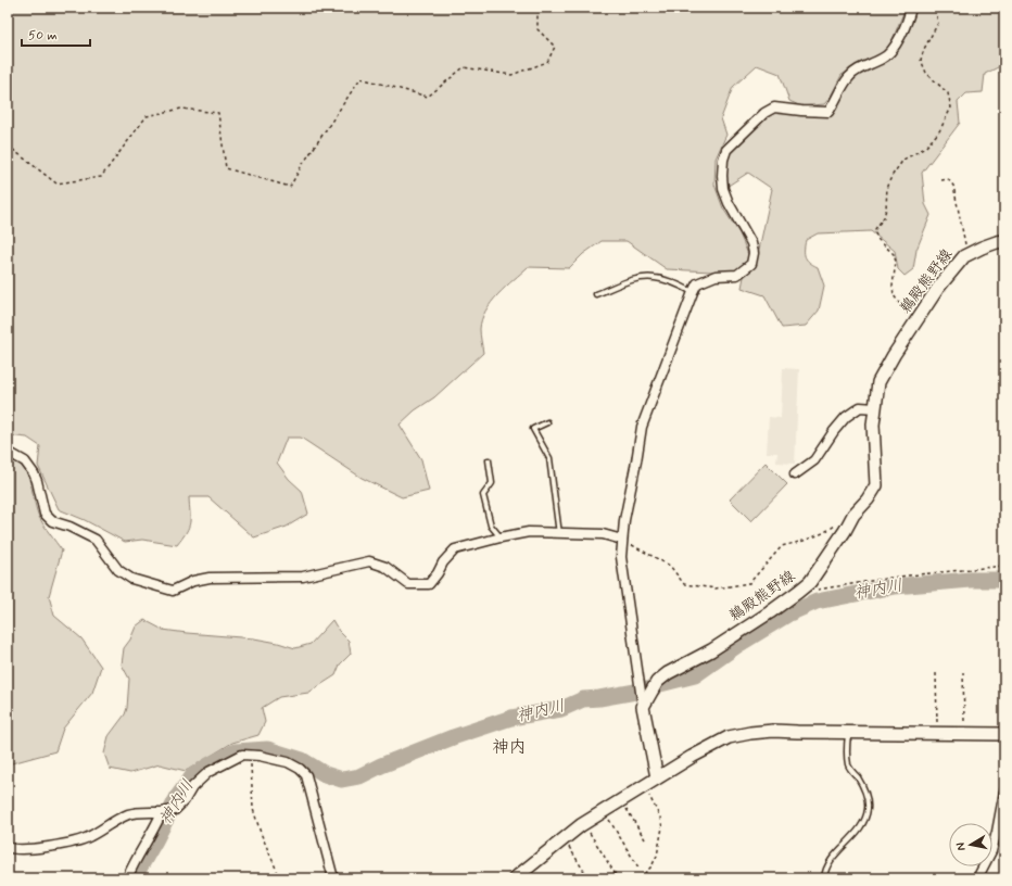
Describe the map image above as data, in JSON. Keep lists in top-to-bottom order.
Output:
{
  "streets": {
    "main road": ["鵜殿熊野線"]
  },
  "districts": ["神内"],
  "water": ["神内川"],
  "scale_bar": "50 m",
  "north": "left"
}
